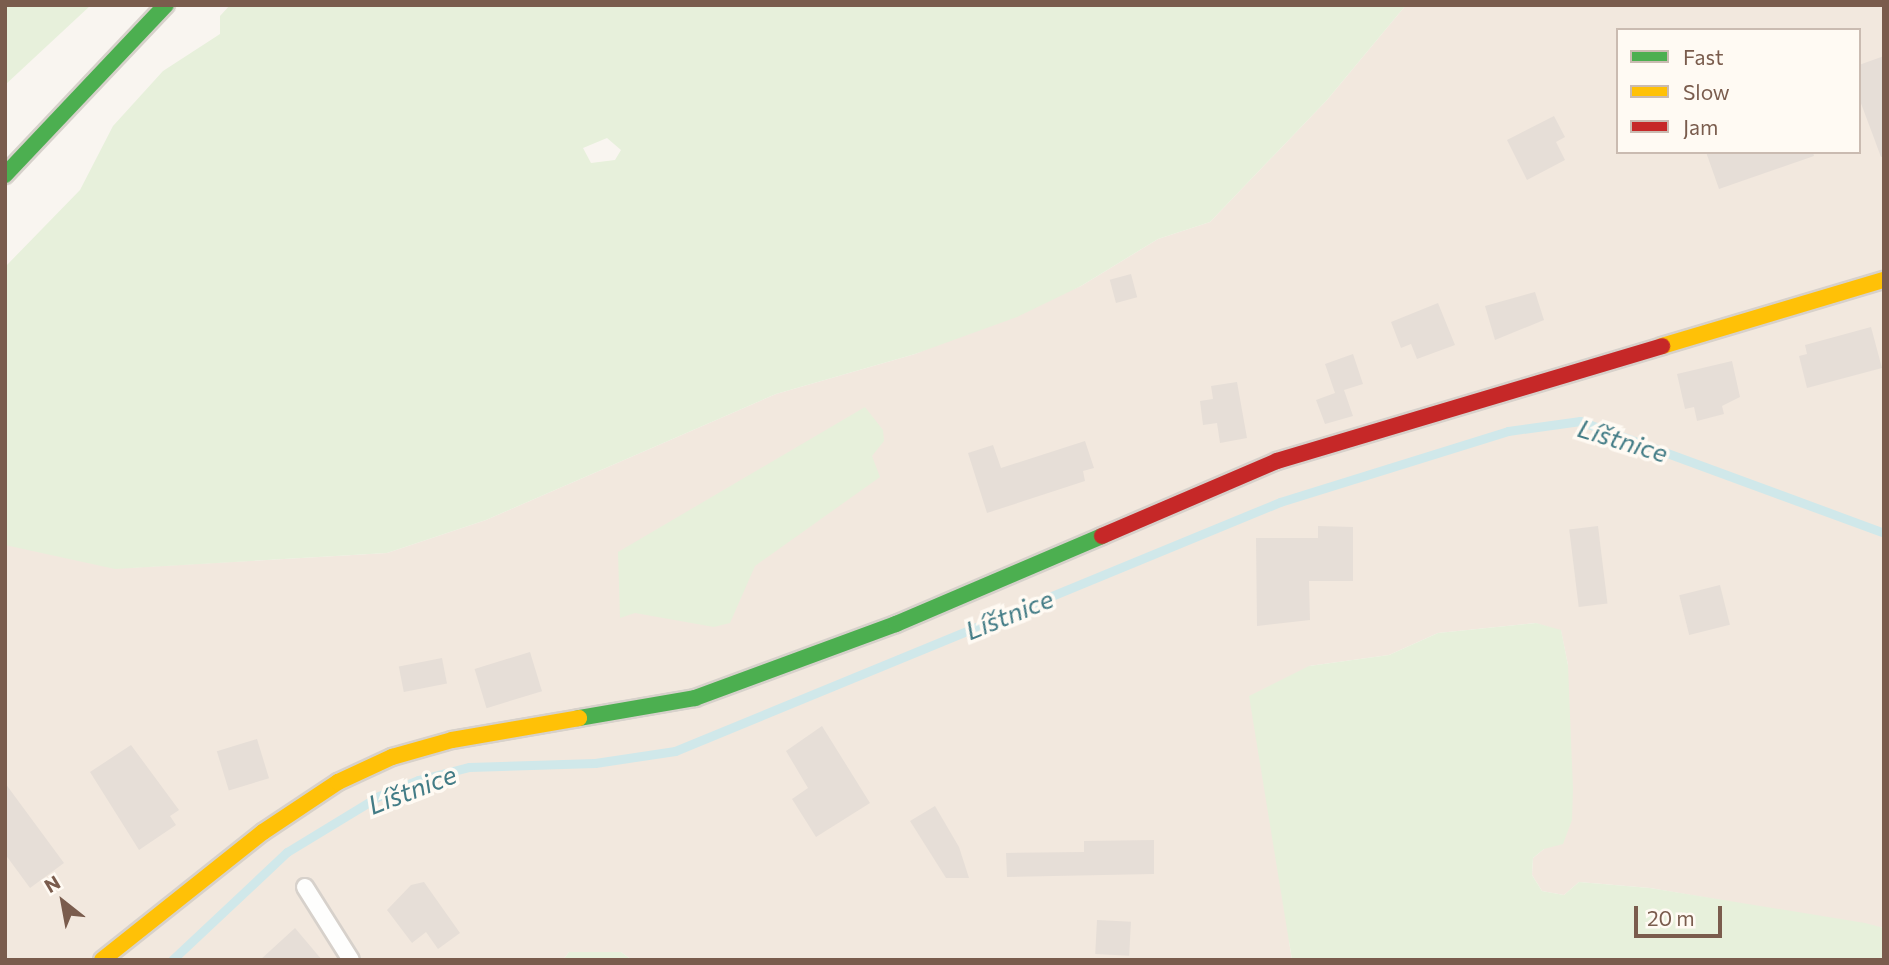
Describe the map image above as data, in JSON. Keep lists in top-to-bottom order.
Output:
{
  "water": ["Líštnice"],
  "legend": ["Fast", "Slow", "Jam"],
  "scale_bar": "20 m",
  "north": "top left"
}
